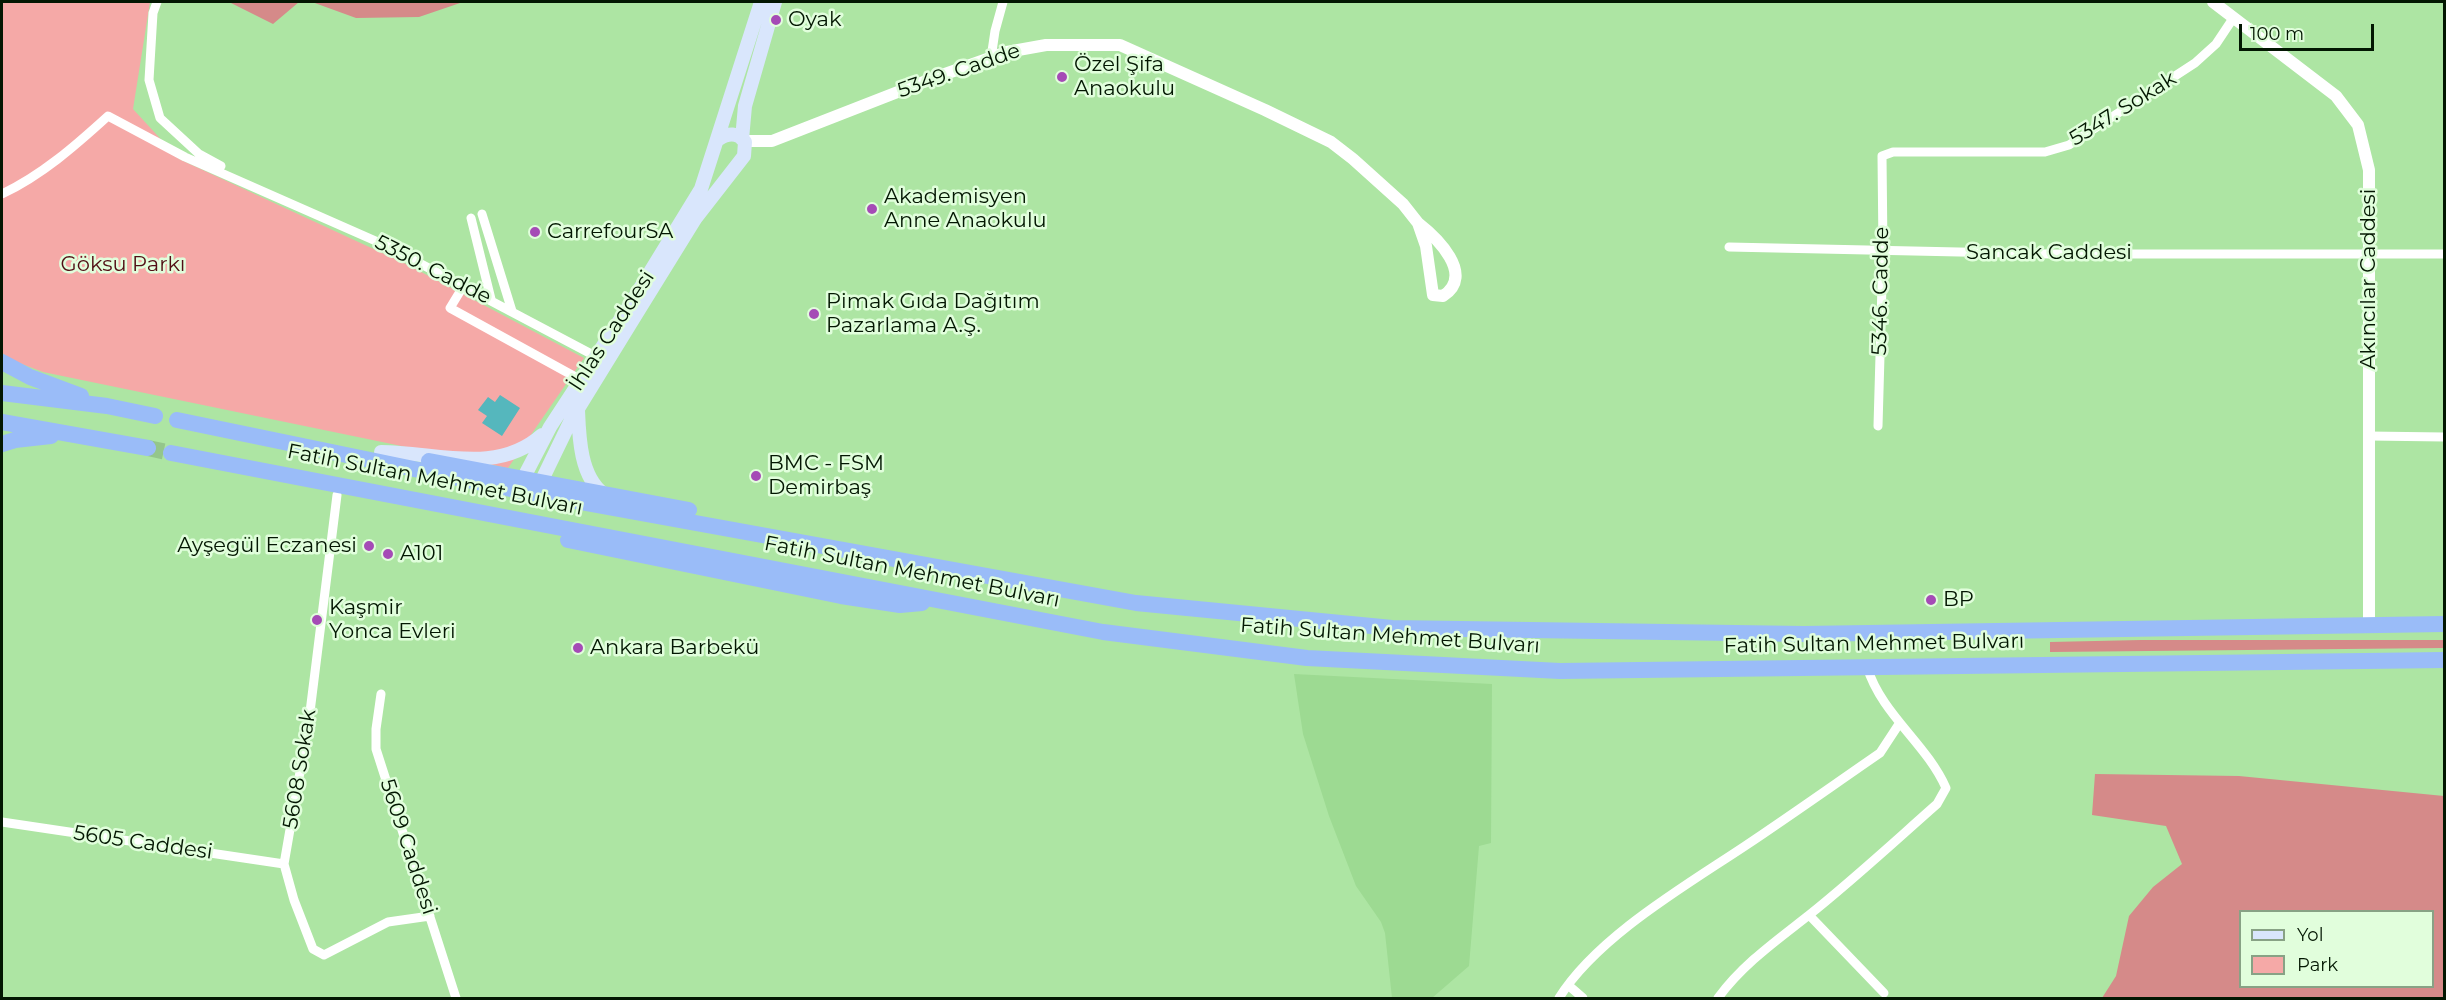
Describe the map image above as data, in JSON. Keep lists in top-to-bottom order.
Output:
{
  "streets": {
    "highway": ["Fatih Sultan Mehmet Bulvarı"],
    "main road": ["İhlas Caddesi"],
    "street": [
      "5349. Cadde",
      "5347. Sokak",
      "Sancak Caddesi",
      "5350. Cadde",
      "Akıncılar Caddesi",
      "5346. Cadde",
      "5608 Sokak",
      "5605 Caddesi",
      "5609 Caddesi"
    ]
  },
  "crossings": [
    ["5349. Cadde", "İhlas Caddesi"],
    ["5347. Sokak", "Akıncılar Caddesi"],
    ["5347. Sokak", "5346. Cadde"],
    ["Sancak Caddesi", "Akıncılar Caddesi"],
    ["Sancak Caddesi", "5346. Cadde"],
    ["5350. Cadde", "İhlas Caddesi"],
    ["Akıncılar Caddesi", "Fatih Sultan Mehmet Bulvarı"],
    ["5608 Sokak", "5605 Caddesi"]
  ],
  "parks": ["Göksu Parkı"],
  "places": [
    "Oyak",
    "Özel Şifa Anaokulu",
    "Akademisyen Anne Anaokulu",
    "CarrefourSA",
    "Pimak Gıda Dağıtım Pazarlama A.Ş.",
    "BMC - FSM Demirbaş",
    "Ayşegül Eczanesi",
    "A101",
    "BP",
    "Kaşmir Yonca Evleri",
    "Ankara Barbekü"
  ],
  "legend": ["Yol", "Park"],
  "scale_bar": "100 m"
}
